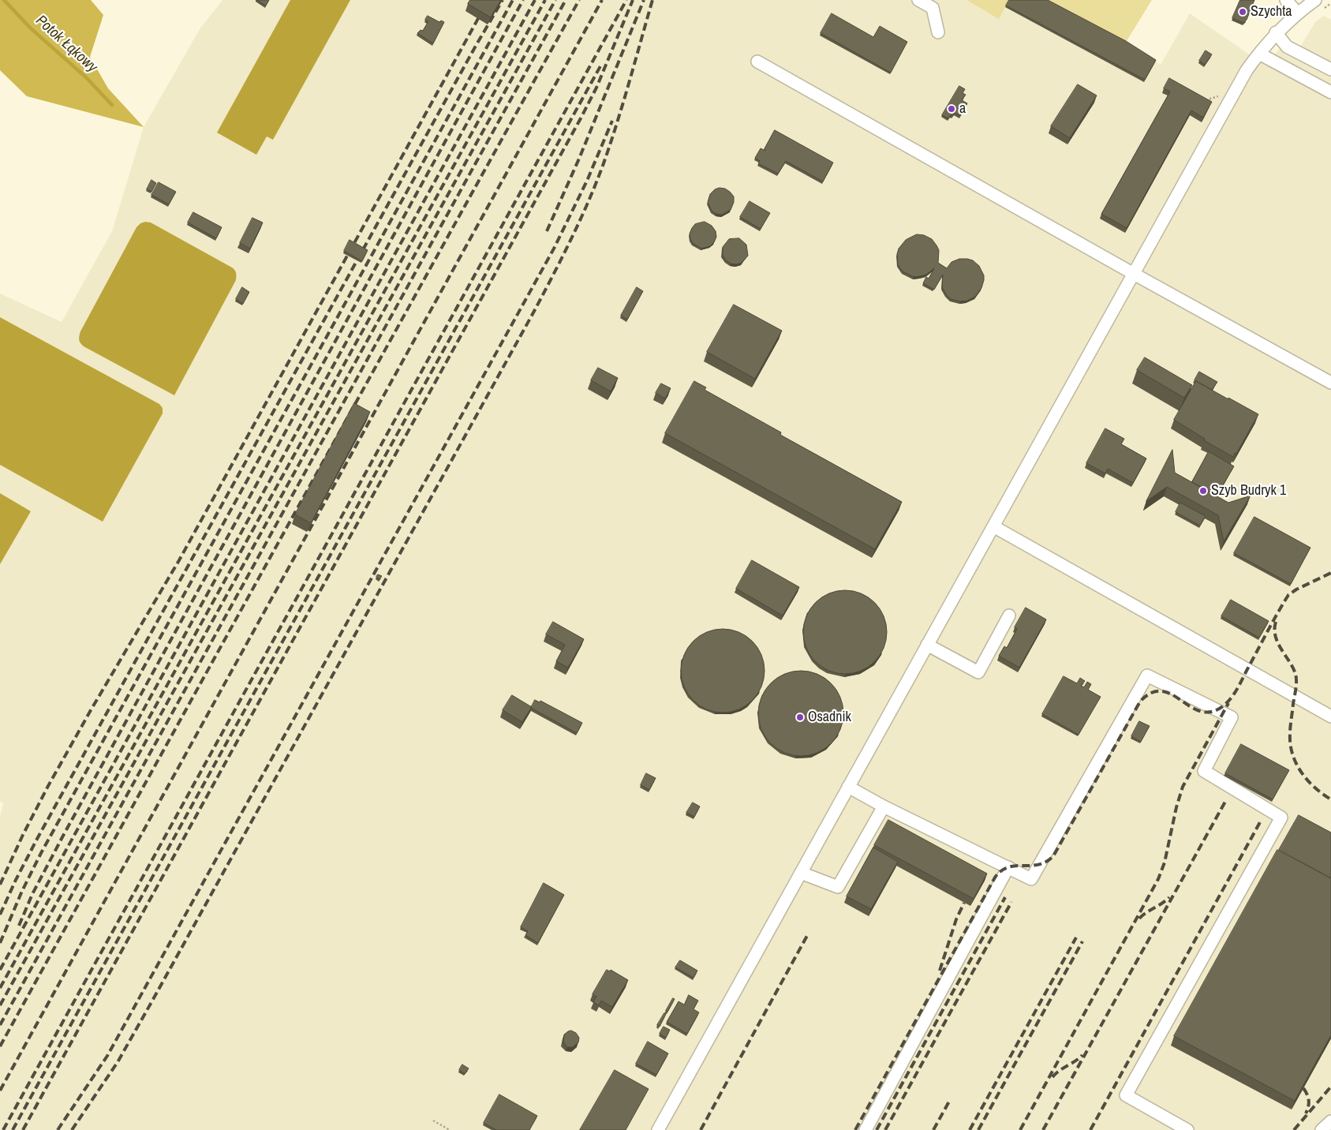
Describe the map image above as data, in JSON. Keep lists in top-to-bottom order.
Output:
{
  "water": ["Potok Łąkowy"],
  "places": [
    "Szychta",
    "a",
    "Szyb Budryk 1",
    "Osadnik"
  ]
}
